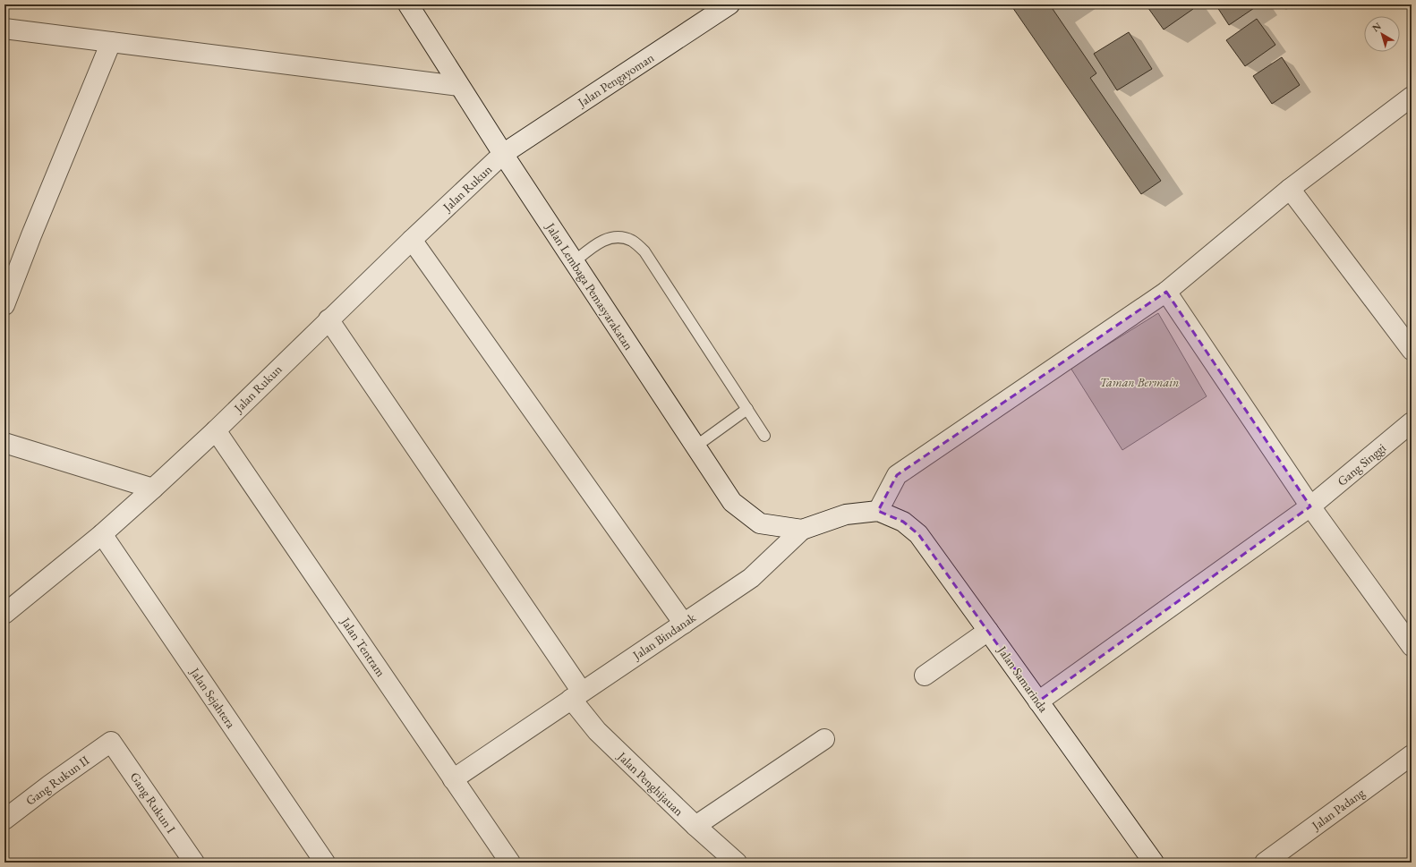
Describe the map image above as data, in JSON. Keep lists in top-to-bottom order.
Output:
{
  "streets": {
    "street": [
      "Jalan Pengayoman",
      "Jalan Rukun",
      "Jalan Lembaga Pemasyarakatan",
      "Gang Singgi",
      "Jalan Bindanak",
      "Jalan Tentram",
      "Jalan Samarinda",
      "Jalan Sejahtera",
      "Gang Rukun II",
      "Jalan Penghijauan",
      "Gang Rukun I",
      "Jalan Padang"
    ]
  },
  "crossings": [
    ["Jalan Pengayoman", "Jalan Rukun"],
    ["Jalan Pengayoman", "Jalan Lembaga Pemasyarakatan"],
    ["Jalan Rukun", "Jalan Lembaga Pemasyarakatan"],
    ["Jalan Rukun", "Jalan Tentram"],
    ["Jalan Rukun", "Jalan Sejahtera"],
    ["Jalan Rukun", "Jalan Penghijauan"],
    ["Jalan Lembaga Pemasyarakatan", "Jalan Bindanak"],
    ["Gang Singgi", "Jalan Samarinda"],
    ["Jalan Bindanak", "Jalan Tentram"],
    ["Jalan Bindanak", "Jalan Samarinda"],
    ["Jalan Bindanak", "Jalan Penghijauan"],
    ["Gang Rukun II", "Gang Rukun I"]
  ],
  "parks": ["Taman Bermain"],
  "north": "top left"
}
